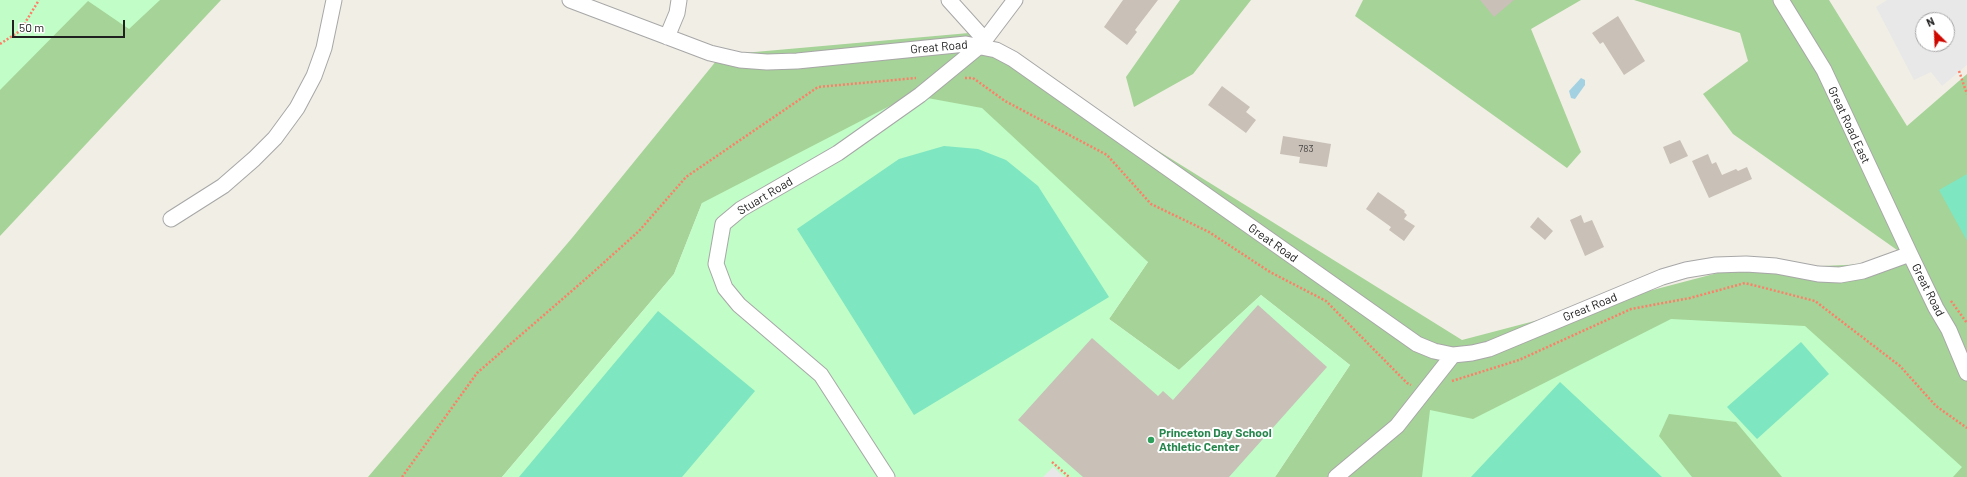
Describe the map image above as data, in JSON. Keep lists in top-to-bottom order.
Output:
{
  "streets": {
    "street": ["Great Road", "Great Road East", "Stuart Road"]
  },
  "crossings": [
    ["Great Road", "Great Road East"],
    ["Great Road", "Stuart Road"]
  ],
  "places": ["Princeton Day School Athletic Center"],
  "house_numbers": ["783"],
  "scale_bar": "50 m",
  "north": "top left"
}
